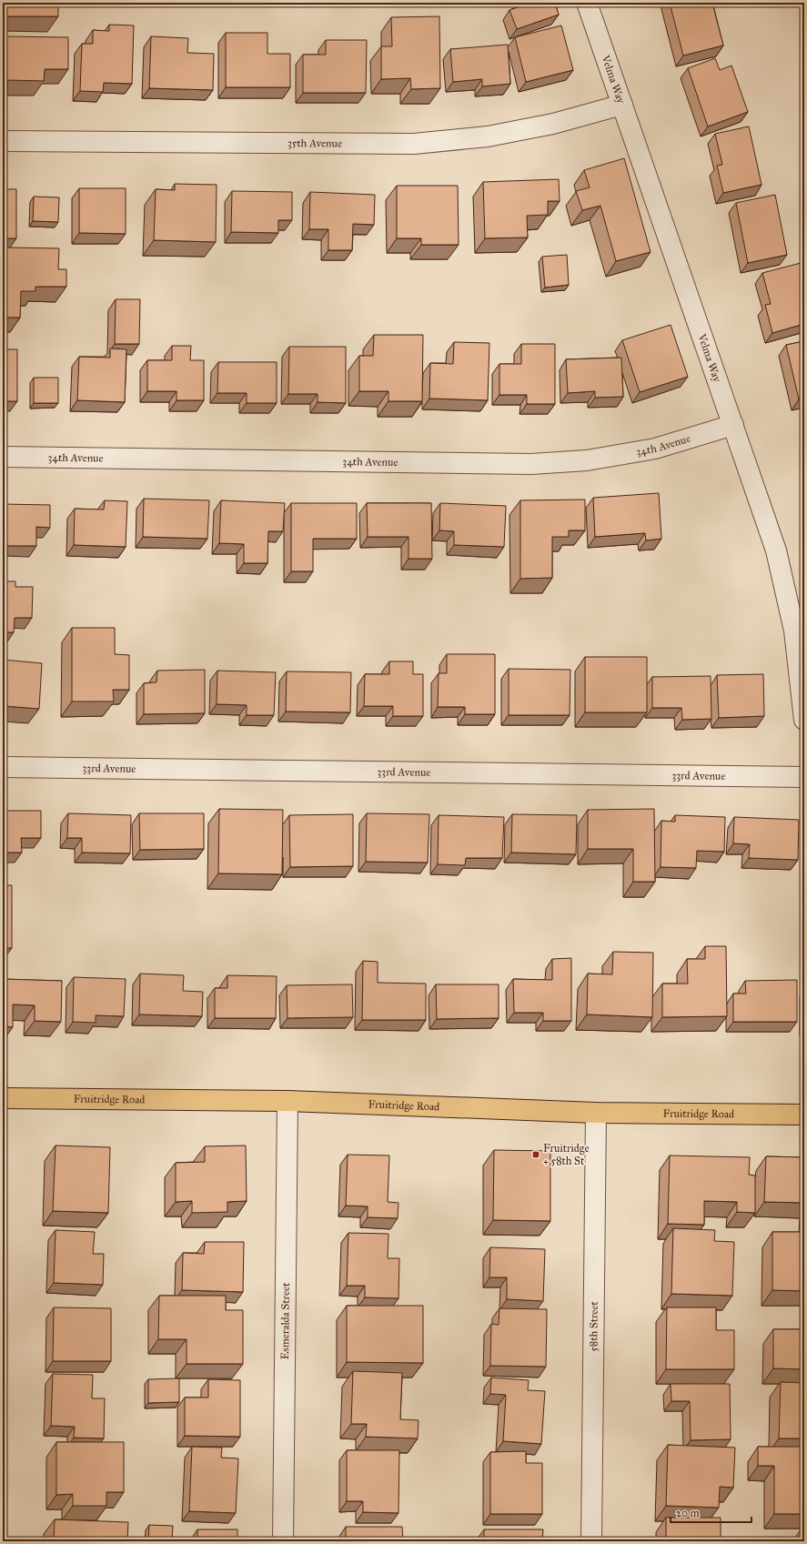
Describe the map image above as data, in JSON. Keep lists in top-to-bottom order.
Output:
{
  "streets": {
    "main road": ["Fruitridge Road"],
    "street": [
      "Velma Way",
      "35th Avenue",
      "34th Avenue",
      "33rd Avenue",
      "Esmeralda Street",
      "58th Street"
    ]
  },
  "crossings": [
    ["Velma Way", "35th Avenue"],
    ["Velma Way", "34th Avenue"],
    ["Fruitridge Road", "Esmeralda Street"],
    ["Fruitridge Road", "58th Street"]
  ],
  "places": {
    "transit": ["Fruitridge + 58th St"]
  },
  "scale_bar": "20 m"
}
